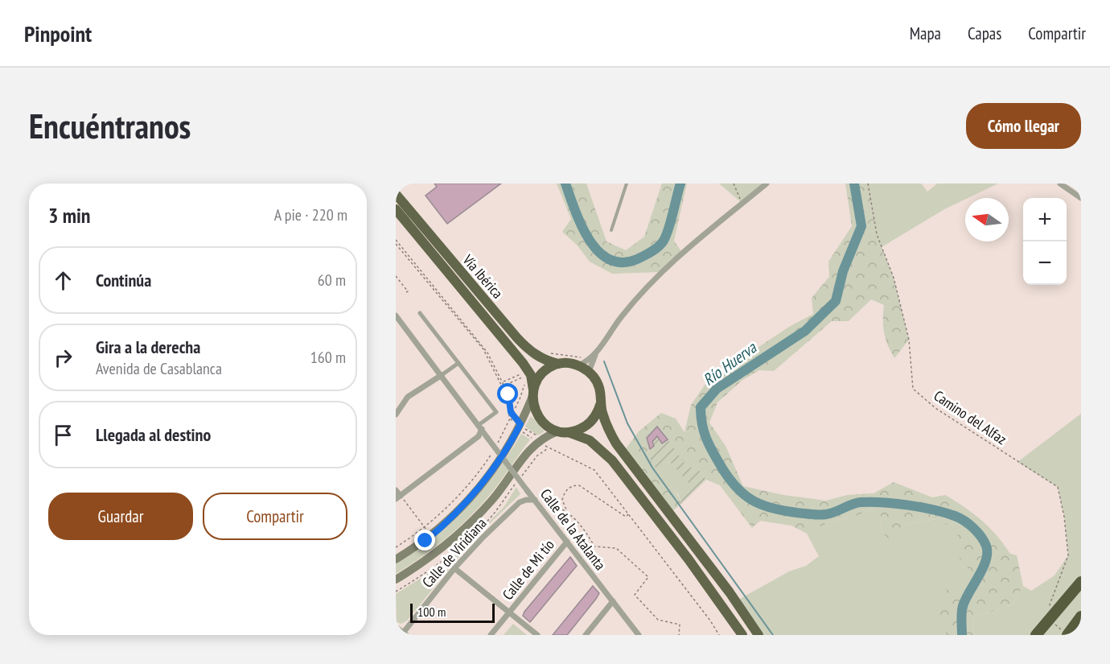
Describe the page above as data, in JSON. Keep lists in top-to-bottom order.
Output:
{
  "streets": {
    "highway": ["Vía Ibérica"],
    "street": ["Calle de la Atalanta", "Calle de Viridiana", "Calle de Mi tío"],
    "path": ["Camino del Alfaz"]
  },
  "crossings": [
    ["Calle de la Atalanta", "Calle de Viridiana"],
    ["Calle de la Atalanta", "Calle de Mi tío"]
  ],
  "water": ["Río Huerva"],
  "scale_bar": "100 m",
  "north": "left",
  "page": {
    "header": "Pinpoint",
    "nav": ["Mapa", "Capas", "Compartir"],
    "buttons": [
      "Cómo llegar",
      ["Guardar", "Compartir"]
    ],
    "title": "Encuéntranos",
    "heading": ["3 min", "A pie · 220 m"],
    "map_buttons": ["+", "−"],
    "list": [
      ["Continúa", "60 m"],
      ["Gira a la derecha", "Avenida de Casablanca", "160 m"],
      "Llegada al destino"
    ],
    "scale": "100 m"
  }
}
